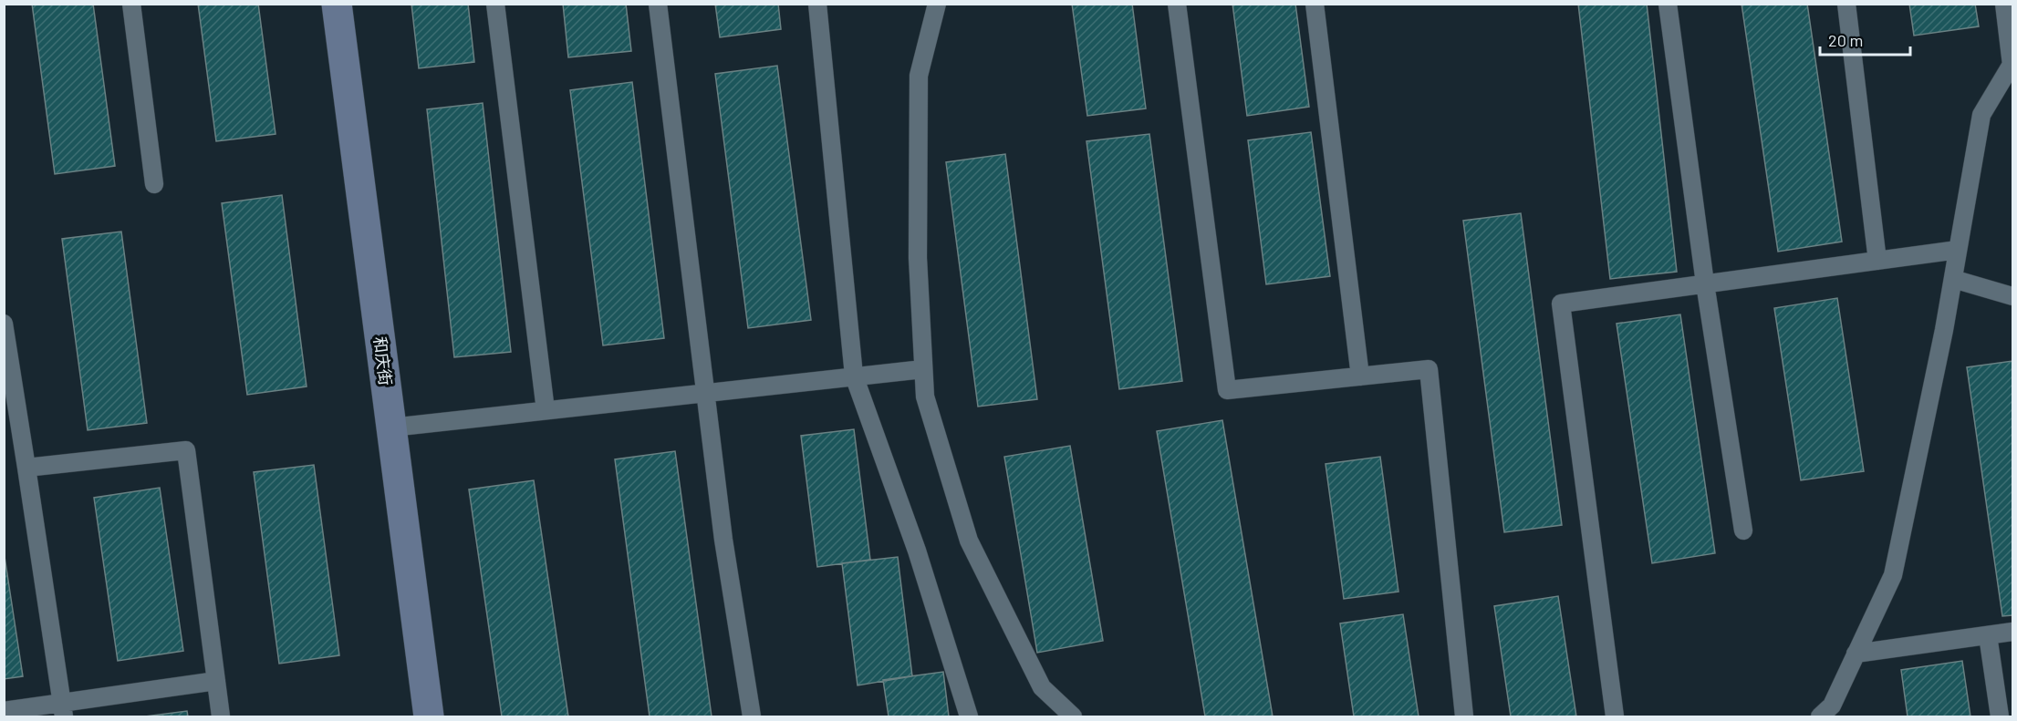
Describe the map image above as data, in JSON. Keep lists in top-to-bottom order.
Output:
{
  "streets": {
    "street": ["和庆街"]
  },
  "scale_bar": "20 m"
}
